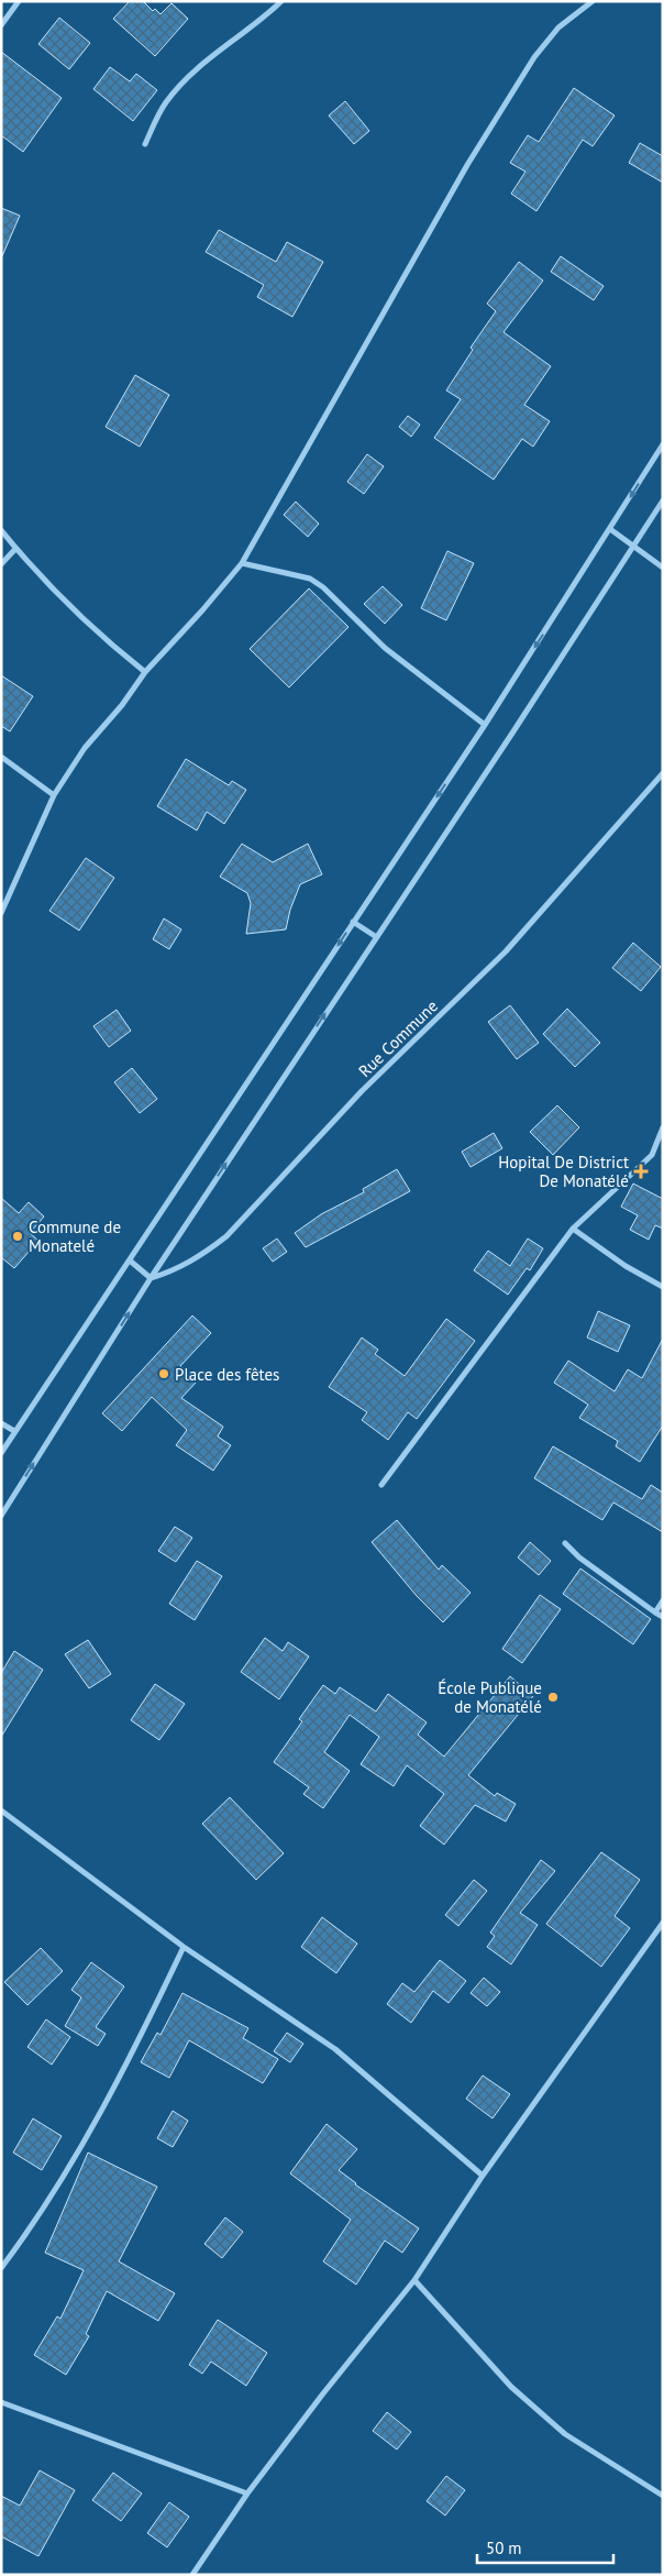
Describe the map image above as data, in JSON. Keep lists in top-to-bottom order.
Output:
{
  "streets": {
    "street": ["Rue Commune"]
  },
  "places": {
    "health": ["Hopital De District De Monatélé"],
    "other": ["Commune de Monatelé", "Place des fêtes", "École Publique de Monatélé"]
  },
  "scale_bar": "50 m"
}
